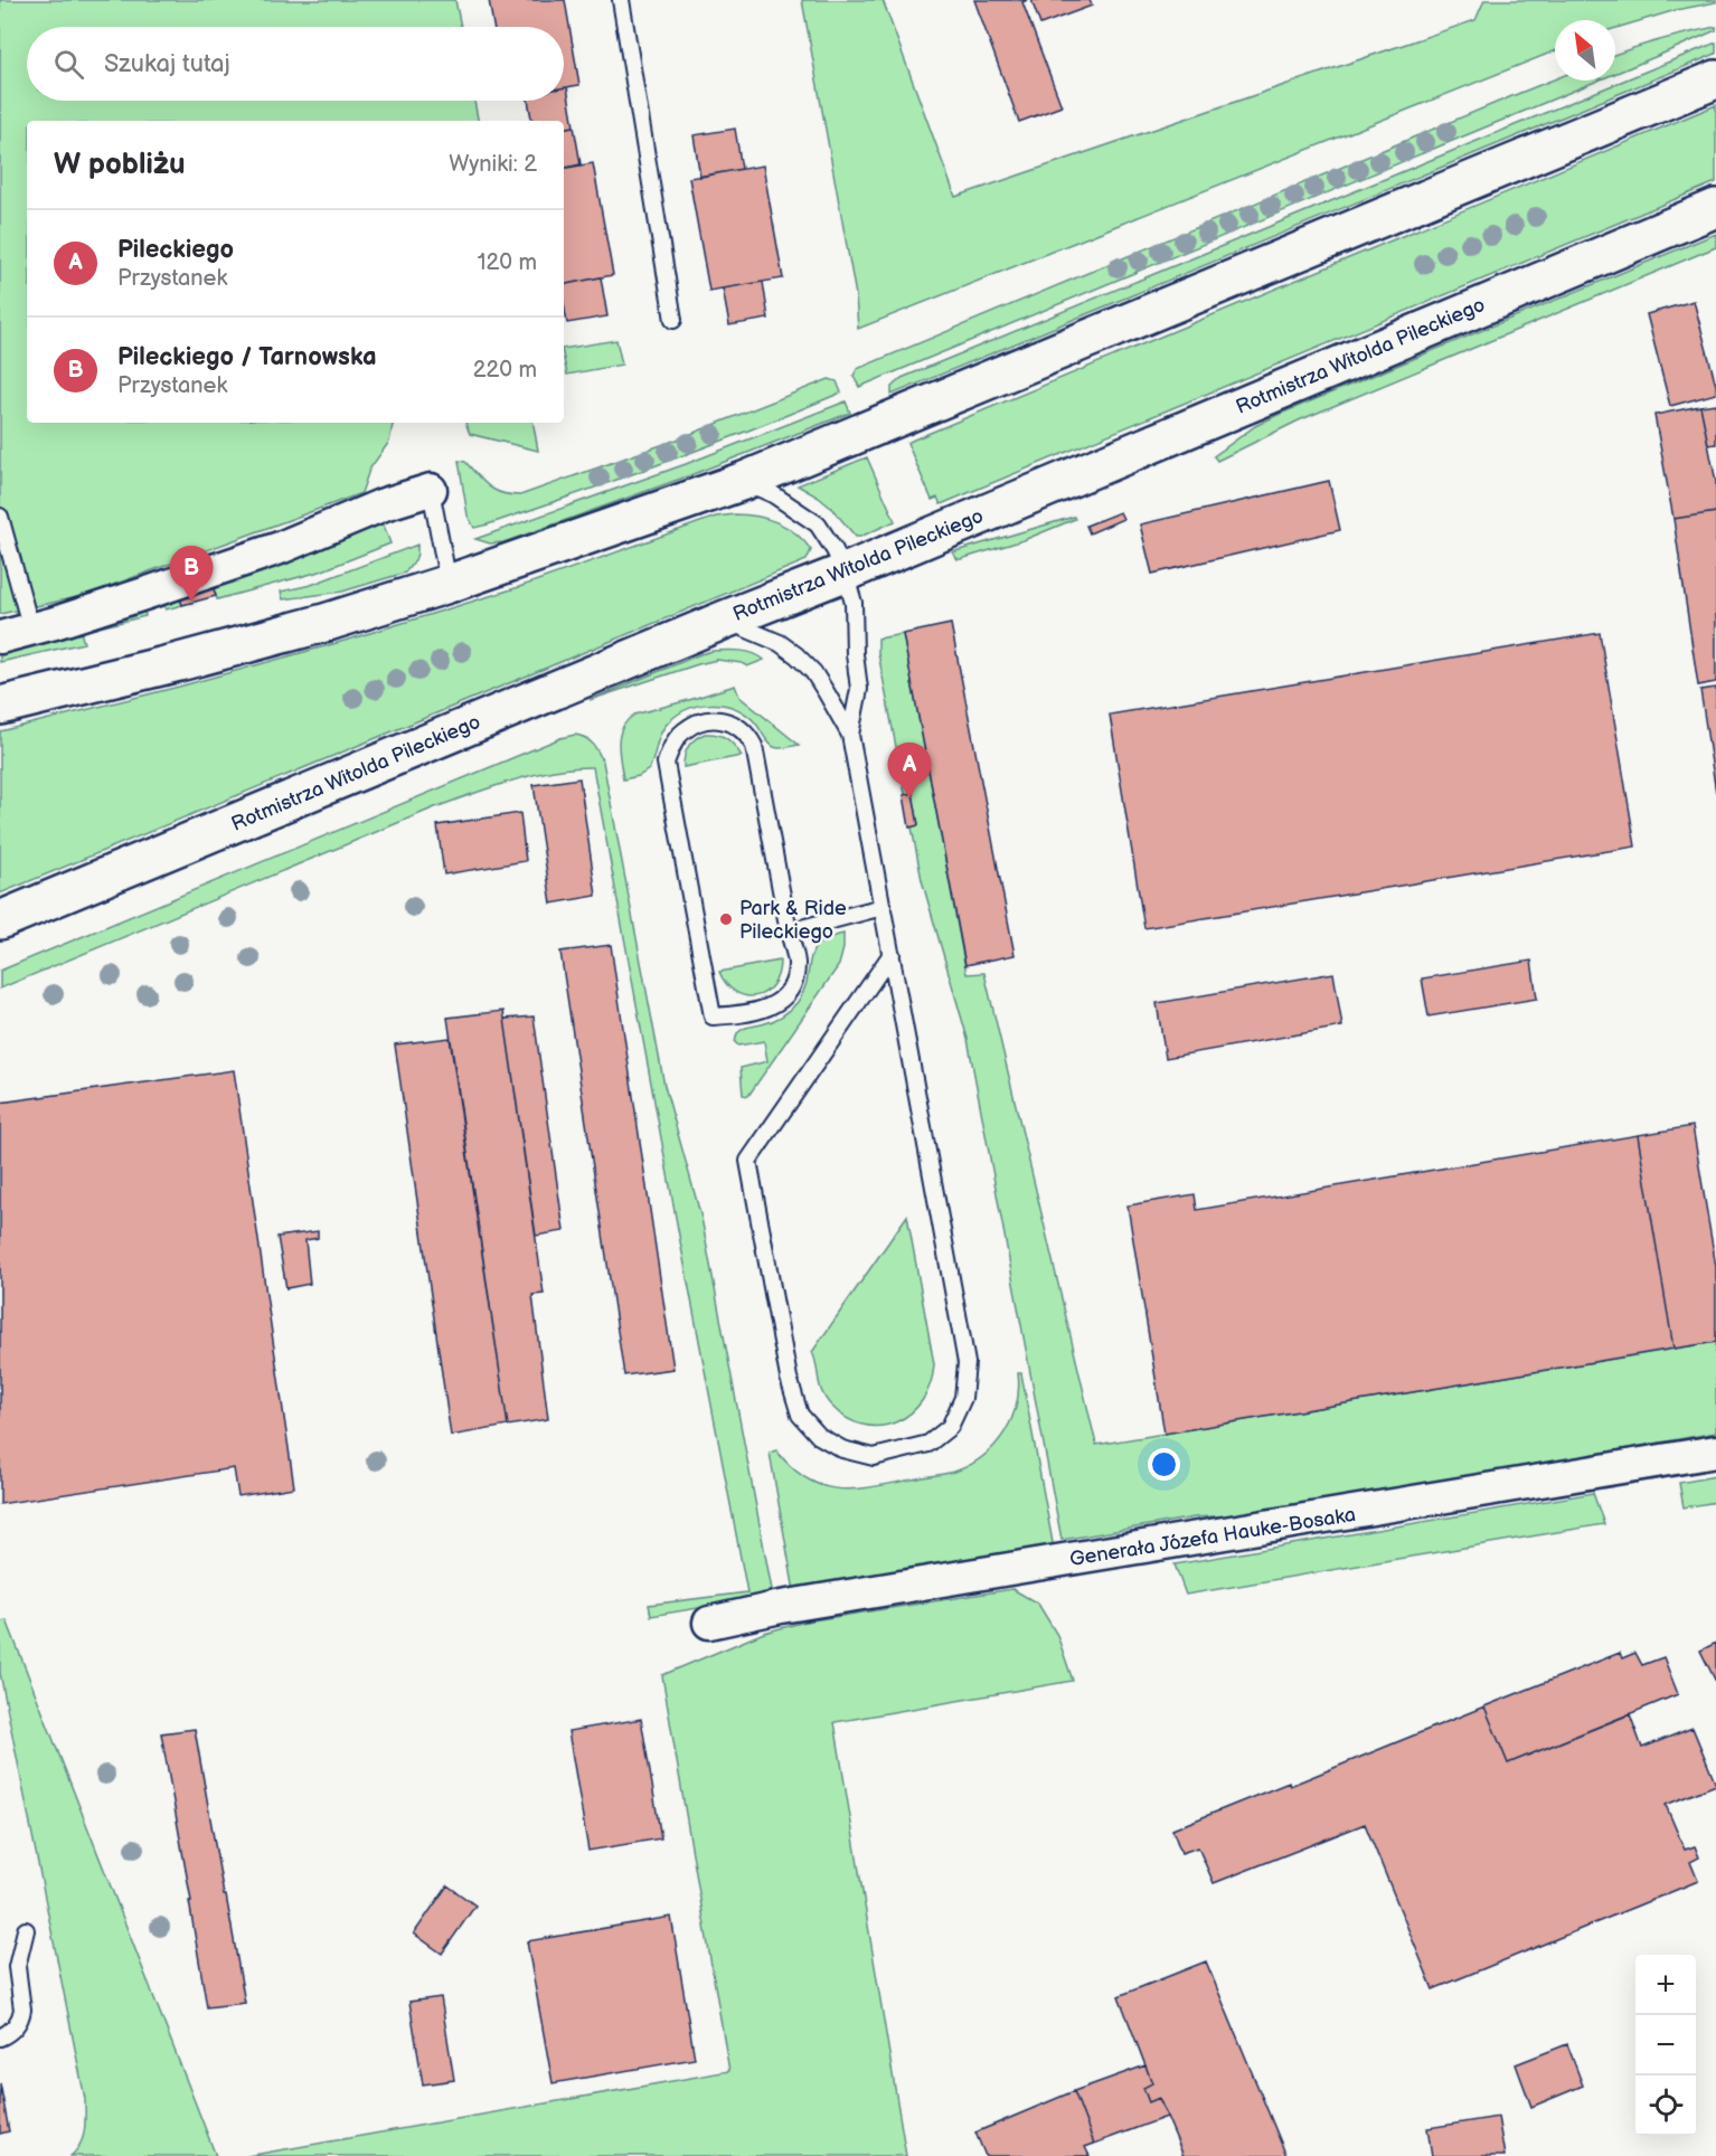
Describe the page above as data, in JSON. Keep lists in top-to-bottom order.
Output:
{
  "streets": {
    "main road": ["Rotmistrza Witolda Pileckiego"],
    "street": ["Generała Józefa Hauke-Bosaka"]
  },
  "places": ["Park & Ride Pileckiego"],
  "north": "top left",
  "page": {
    "search": "Szukaj tutaj",
    "heading": ["W pobliżu", "Wyniki: 2"],
    "list": [
      {
        "mark": "A",
        "name": "Pileckiego",
        "note": "Przystanek",
        "value": "120 m"
      },
      {
        "mark": "B",
        "name": "Pileckiego / Tarnowska",
        "note": "Przystanek",
        "value": "220 m"
      }
    ],
    "pins": ["B", "A"],
    "map_buttons": ["+", "−"]
  }
}
